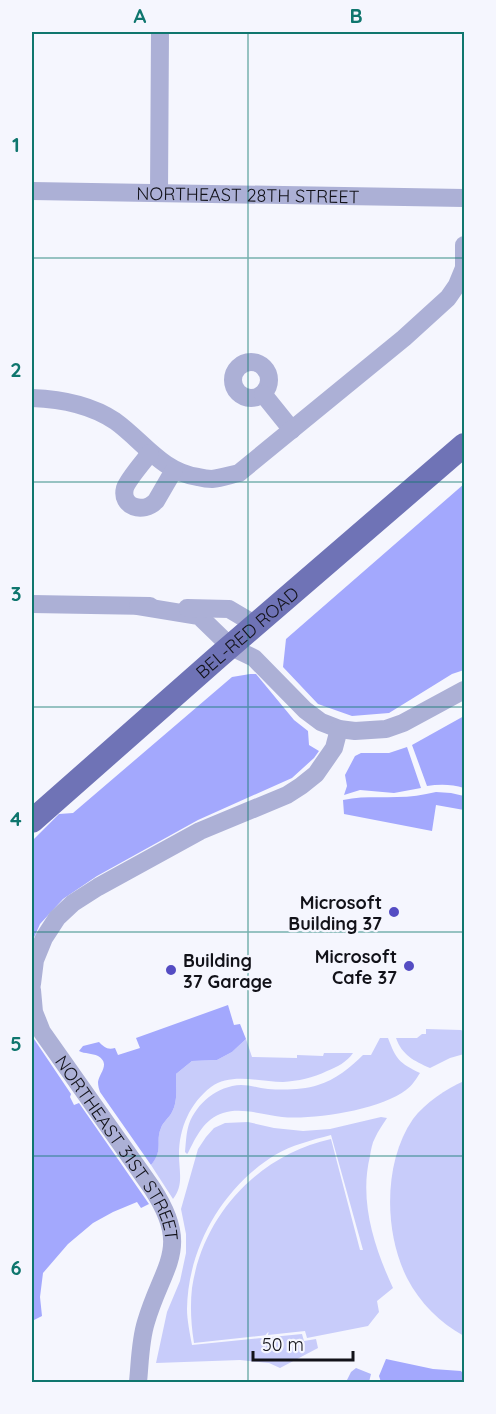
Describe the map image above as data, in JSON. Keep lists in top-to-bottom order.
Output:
{
  "streets": {
    "main road": ["BEL-RED ROAD"],
    "street": ["NORTHEAST 28TH STREET", "NORTHEAST 31ST STREET"]
  },
  "places": ["Microsoft Building 37", "Microsoft Cafe 37", "Building 37 Garage"],
  "scale_bar": "50 m",
  "grid": {
    "columns": ["A", "B"],
    "rows": [
      "1",
      "2",
      "3",
      "4",
      "5",
      "6"
    ]
  }
}
